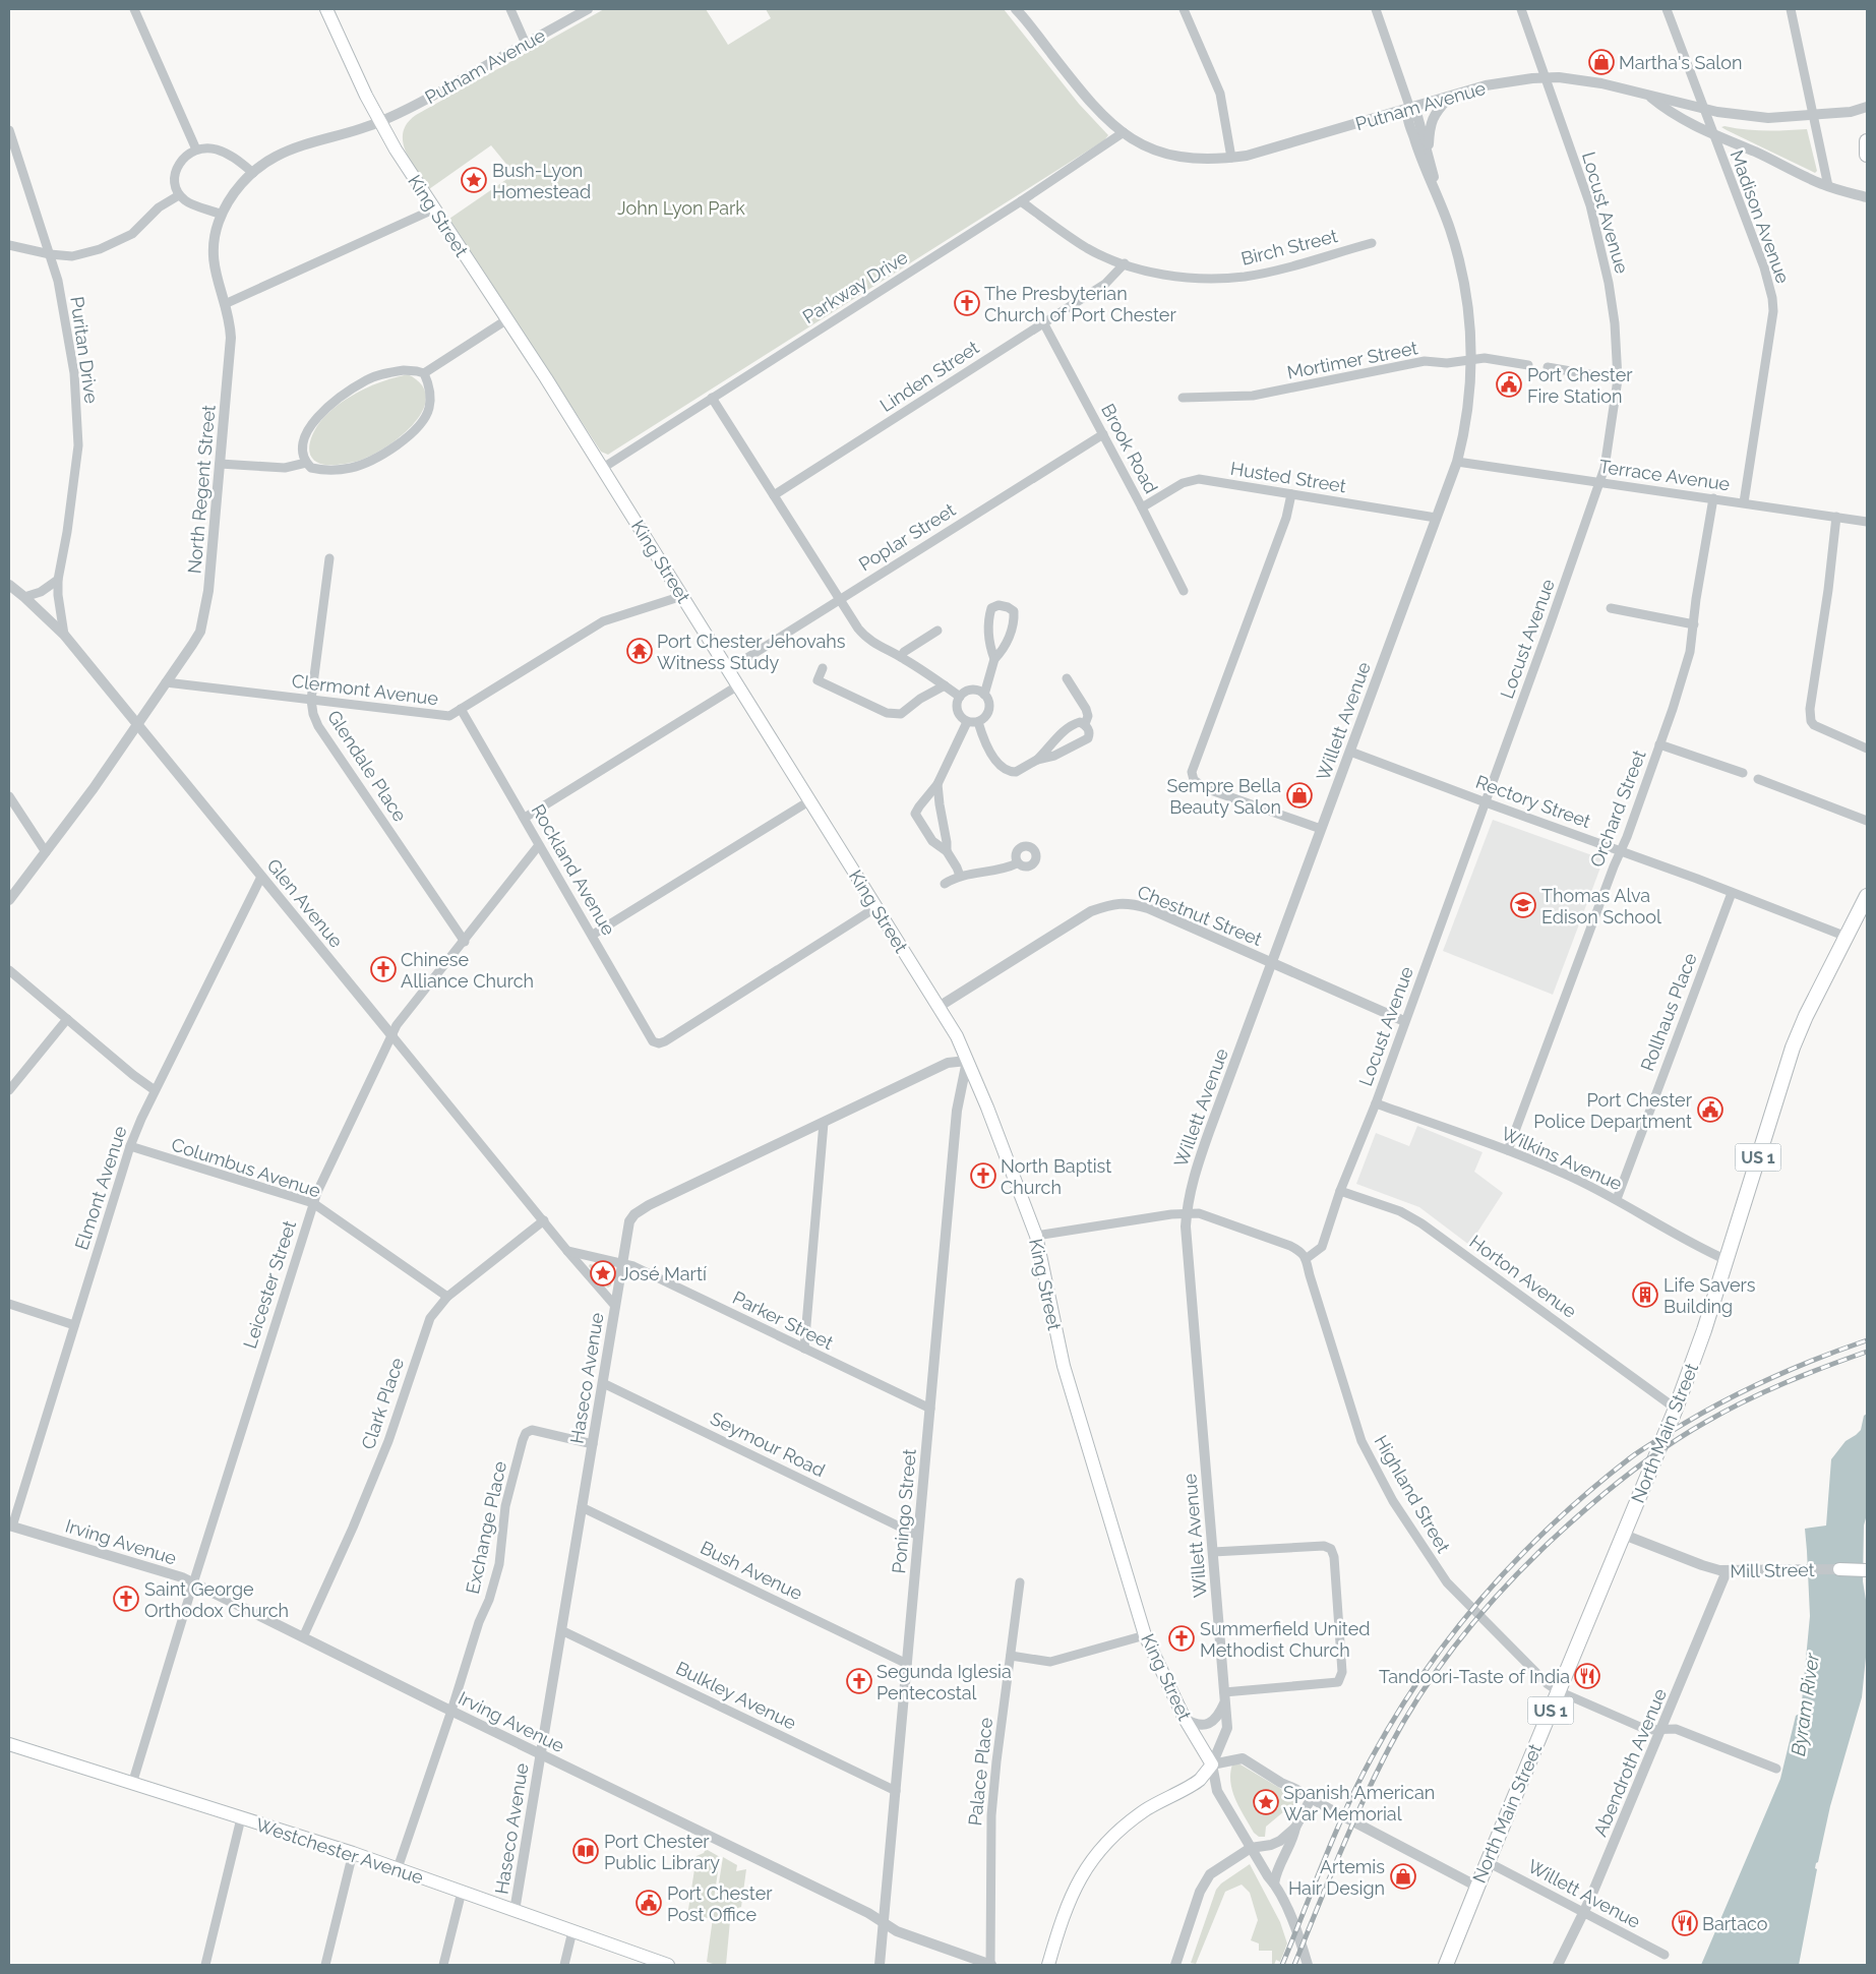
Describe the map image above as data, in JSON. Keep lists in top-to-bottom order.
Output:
{
  "streets": {
    "main road": [
      "King Street",
      "US 1",
      "North Main Street",
      "Mill Street",
      "Westchester Avenue"
    ],
    "street": [
      "Putnam Avenue",
      "Locust Avenue",
      "Madison Avenue",
      "Birch Street",
      "Parkway Drive",
      "Puritan Drive",
      "Mortimer Street",
      "Linden Street",
      "Brook Road",
      "Terrace Avenue",
      "Husted Street",
      "North Regent Street",
      "Poplar Street",
      "Clermont Avenue",
      "Willett Avenue",
      "Glendale Place",
      "Rectory Street",
      "Orchard Street",
      "Rockland Avenue",
      "Glen Avenue",
      "Chestnut Street",
      "Rollhaus Place",
      "Wilkins Avenue",
      "Columbus Avenue",
      "Elmont Avenue",
      "Horton Avenue",
      "Leicester Street",
      "Parker Street",
      "Haseco Avenue",
      "Clark Place",
      "Seymour Road",
      "Highland Street",
      "Poningo Street",
      "Exchange Place",
      "Irving Avenue",
      "Bush Avenue",
      "Bulkley Avenue",
      "Abendroth Avenue",
      "Palace Place"
    ]
  },
  "crossings": [
    ["Putnam Avenue", "Locust Avenue"],
    ["Putnam Avenue", "King Street"],
    ["Putnam Avenue", "Madison Avenue"],
    ["Putnam Avenue", "Parkway Drive"],
    ["Putnam Avenue", "North Regent Street"],
    ["Putnam Avenue", "Willett Avenue"],
    ["Locust Avenue", "Terrace Avenue"],
    ["Locust Avenue", "Rectory Street"],
    ["Locust Avenue", "Chestnut Street"],
    ["Locust Avenue", "Wilkins Avenue"],
    ["Locust Avenue", "Horton Avenue"],
    ["Locust Avenue", "Highland Street"],
    ["King Street", "Parkway Drive"],
    ["King Street", "North Regent Street"],
    ["King Street", "Poplar Street"],
    ["King Street", "Clermont Avenue"],
    ["King Street", "Willett Avenue"],
    ["King Street", "Rockland Avenue"],
    ["King Street", "Chestnut Street"],
    ["King Street", "Haseco Avenue"],
    ["King Street", "Poningo Street"],
    ["Madison Avenue", "Terrace Avenue"],
    ["Birch Street", "Parkway Drive"],
    ["Birch Street", "Linden Street"],
    ["Puritan Drive", "Glen Avenue"],
    ["Mortimer Street", "Willett Avenue"],
    ["Linden Street", "Brook Road"],
    ["Brook Road", "Husted Street"],
    ["Brook Road", "Poplar Street"],
    ["Terrace Avenue", "Willett Avenue"],
    ["Terrace Avenue", "Orchard Street"],
    ["Husted Street", "Willett Avenue"],
    ["North Regent Street", "Clermont Avenue"],
    ["North Regent Street", "Glen Avenue"],
    ["Clermont Avenue", "Glendale Place"],
    ["Clermont Avenue", "Rockland Avenue"],
    ["Willett Avenue", "Rectory Street"],
    ["Willett Avenue", "Chestnut Street"],
    ["Willett Avenue", "North Main Street"],
    ["Willett Avenue", "Abendroth Avenue"],
    ["Glendale Place", "Leicester Street"],
    ["Rectory Street", "Orchard Street"],
    ["Rectory Street", "Rollhaus Place"],
    ["Rectory Street", "North Main Street"],
    ["Orchard Street", "Wilkins Avenue"],
    ["Rockland Avenue", "Leicester Street"],
    ["Glen Avenue", "Elmont Avenue"],
    ["Glen Avenue", "Leicester Street"],
    ["Glen Avenue", "Haseco Avenue"],
    ["Glen Avenue", "Clark Place"],
    ["Rollhaus Place", "Wilkins Avenue"],
    ["Wilkins Avenue", "North Main Street"],
    ["Columbus Avenue", "Elmont Avenue"],
    ["Columbus Avenue", "Leicester Street"],
    ["Columbus Avenue", "Clark Place"],
    ["Elmont Avenue", "Irving Avenue"],
    ["Horton Avenue", "North Main Street"],
    ["Leicester Street", "Irving Avenue"],
    ["Leicester Street", "Westchester Avenue"],
    ["Parker Street", "Haseco Avenue"],
    ["Parker Street", "Poningo Street"],
    ["Haseco Avenue", "Seymour Road"],
    ["Haseco Avenue", "Poningo Street"],
    ["Haseco Avenue", "Exchange Place"],
    ["Haseco Avenue", "Irving Avenue"],
    ["Haseco Avenue", "Bush Avenue"],
    ["Haseco Avenue", "Bulkley Avenue"],
    ["Haseco Avenue", "Westchester Avenue"],
    ["Clark Place", "Irving Avenue"],
    ["North Main Street", "Highland Street"],
    ["North Main Street", "Mill Street"],
    ["Seymour Road", "Poningo Street"],
    ["Highland Street", "Abendroth Avenue"],
    ["Poningo Street", "Irving Avenue"],
    ["Poningo Street", "Bush Avenue"],
    ["Poningo Street", "Bulkley Avenue"],
    ["Exchange Place", "Irving Avenue"],
    ["Exchange Place", "Westchester Avenue"],
    ["Irving Avenue", "Palace Place"],
    ["Mill Street", "Abendroth Avenue"]
  ],
  "water": ["Byram River"],
  "parks": ["John Lyon Park"],
  "places": {
    "shop": ["Martha's Salon", "Sempre Bella Beauty Salon", "Artemis Hair Design"],
    "place": ["Bush-Lyon Homestead", "José Martí", "Spanish American War Memorial"],
    "church": [
      "The Presbyterian Church of Port Chester",
      "Chinese Alliance Church",
      "North Baptist Church",
      "Saint George Orthodox Church",
      "Summerfield United Methodist Church",
      "Segunda Iglesia Pentecostal"
    ],
    "public building": ["Port Chester Fire Station", "Port Chester Police Department", "Port Chester Post Office"],
    "temple": ["Port Chester Jehovahs Witness Study"],
    "school or university": ["Thomas Alva Edison School"],
    "building": ["Life Savers Building"],
    "restaurant": ["Tandoori-Taste of India", "Bartaco"],
    "library": ["Port Chester Public Library"]
  }
}
